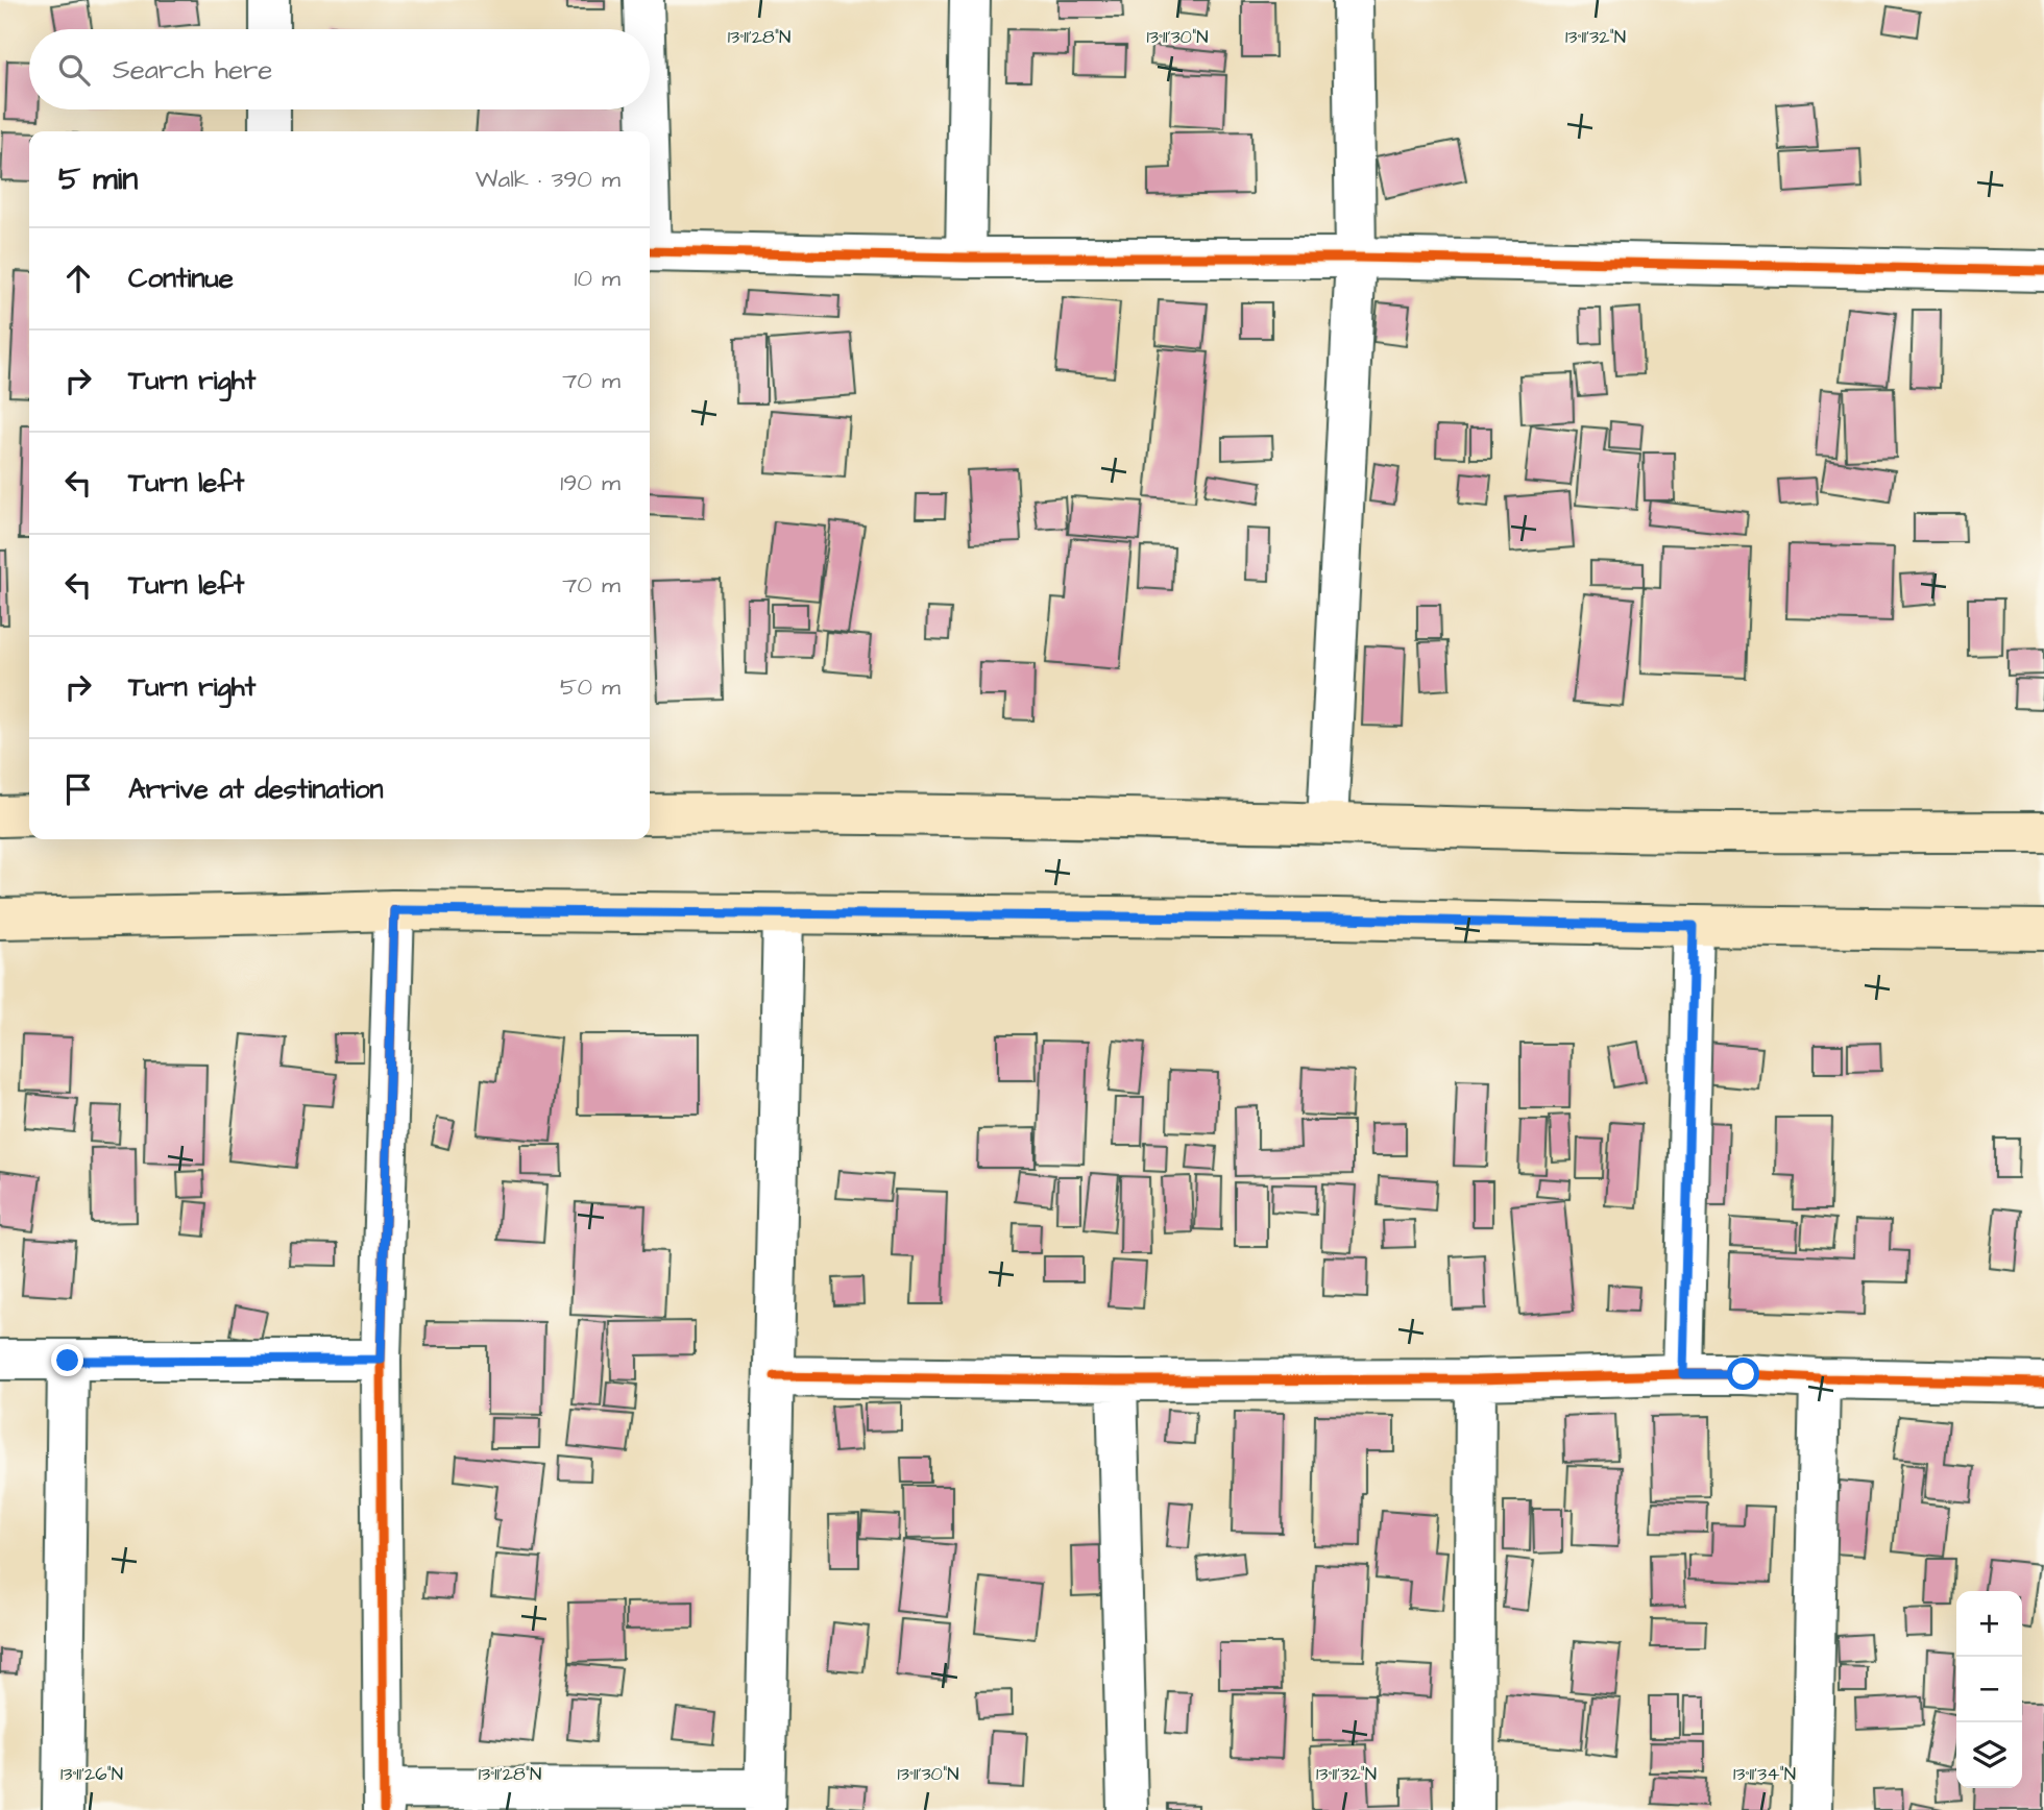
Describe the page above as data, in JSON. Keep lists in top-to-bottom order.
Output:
{
  "page": {
    "search": "Search here",
    "heading": ["5 min", "Walk · 390 m"],
    "list": [
      ["Continue", "10 m"],
      ["Turn right", "70 m"],
      ["Turn left", "190 m"],
      ["Turn left", "70 m"],
      ["Turn right", "50 m"],
      "Arrive at destination"
    ],
    "map_buttons": ["+", "−"]
  },
  "coordinates": [
    "13°11'28\"N",
    "13°11'30\"N",
    "13°11'32\"N",
    "13°11'26\"N",
    "13°11'34\"N"
  ]
}
